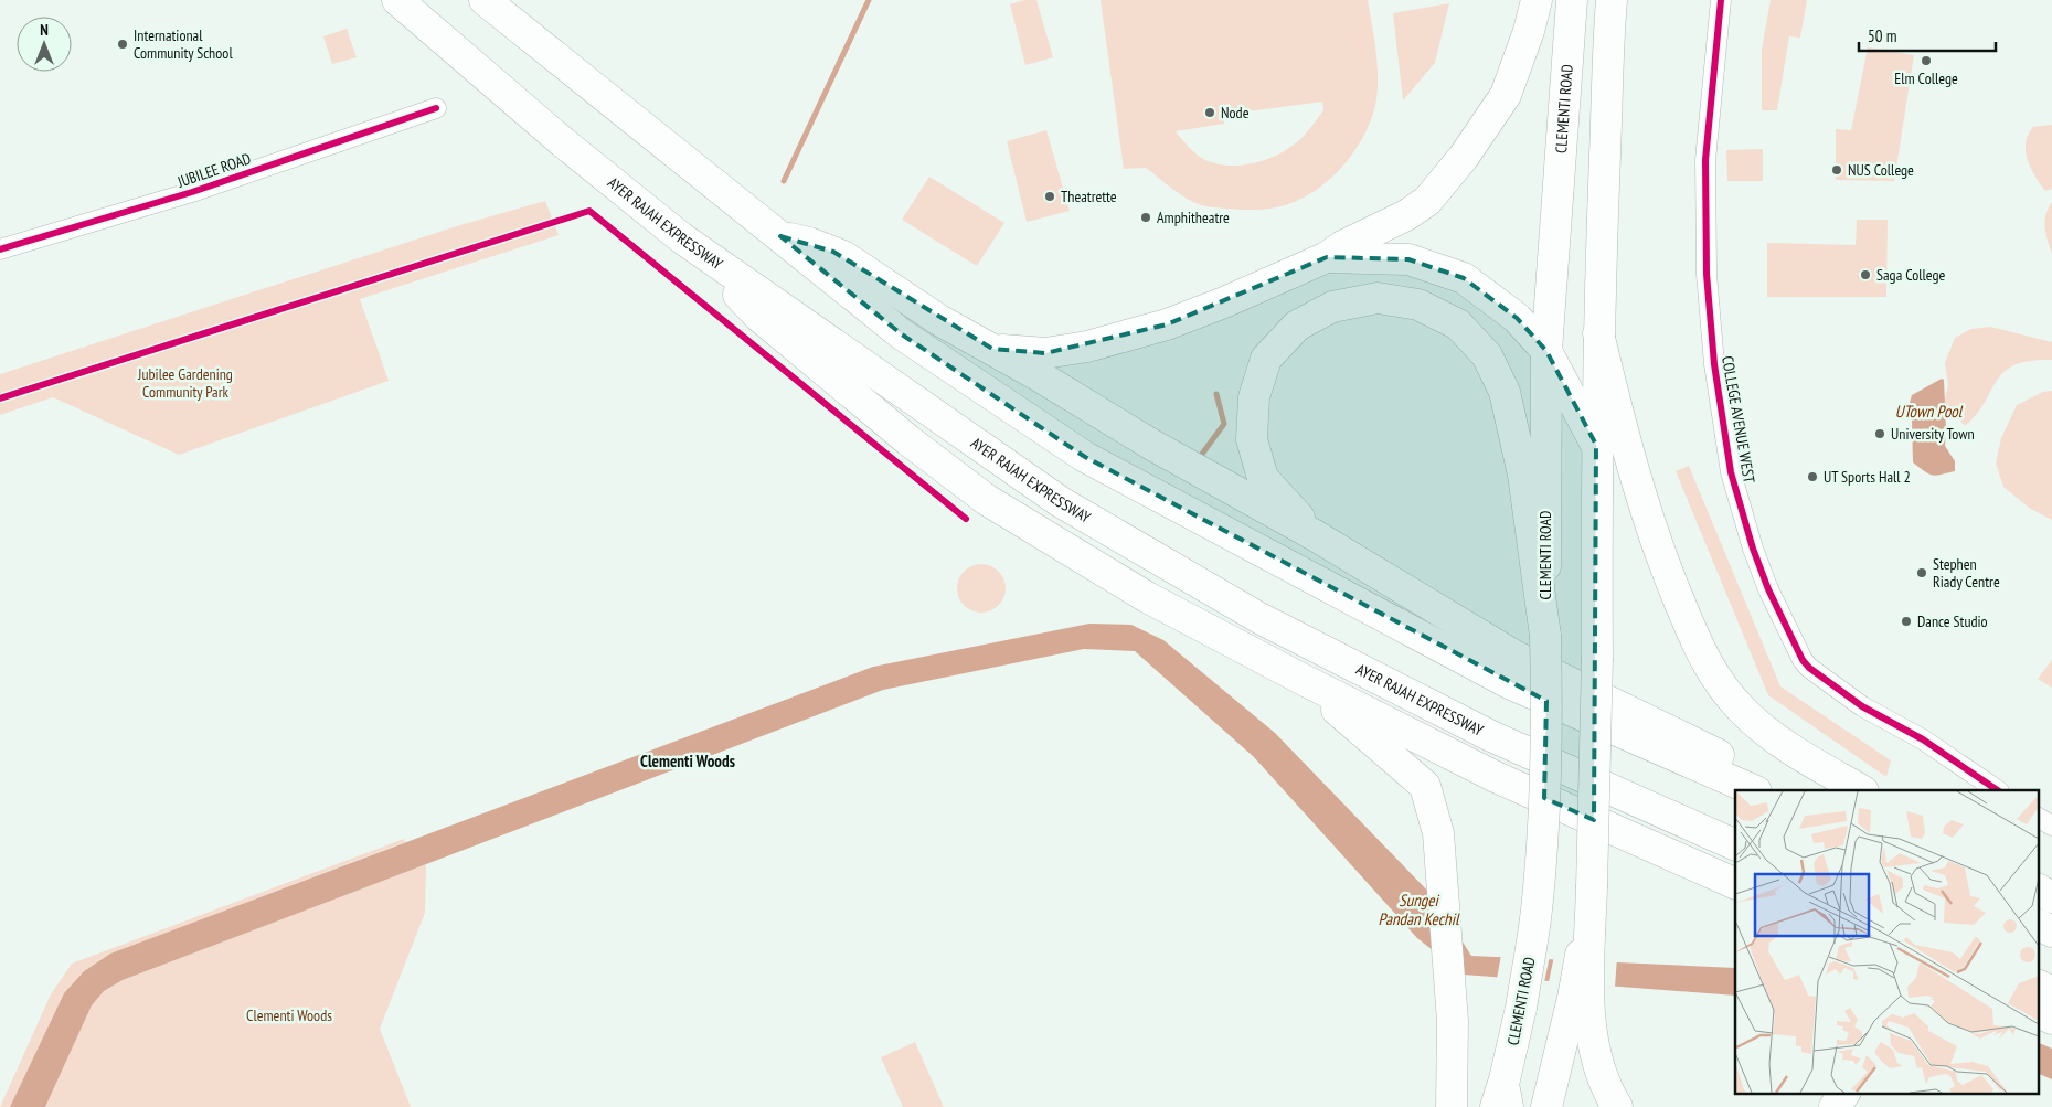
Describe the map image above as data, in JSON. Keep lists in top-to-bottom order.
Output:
{
  "streets": {
    "main road": ["CLEMENTI ROAD", "AYER RAJAH EXPRESSWAY"],
    "street": ["JUBILEE ROAD", "COLLEGE AVENUE WEST"]
  },
  "districts": ["Clementi Woods"],
  "water": ["UTown Pool", "Sungei Pandan Kechil"],
  "parks": ["Jubilee Gardening Community Park", "Clementi Woods"],
  "places": [
    "International Community School",
    "Elm College",
    "Node",
    "NUS College",
    "Theatrette",
    "Amphitheatre",
    "Saga College",
    "University Town",
    "UT Sports Hall 2",
    "Stephen Riady Centre",
    "Dance Studio"
  ],
  "scale_bar": "50 m",
  "north": "top"
}
